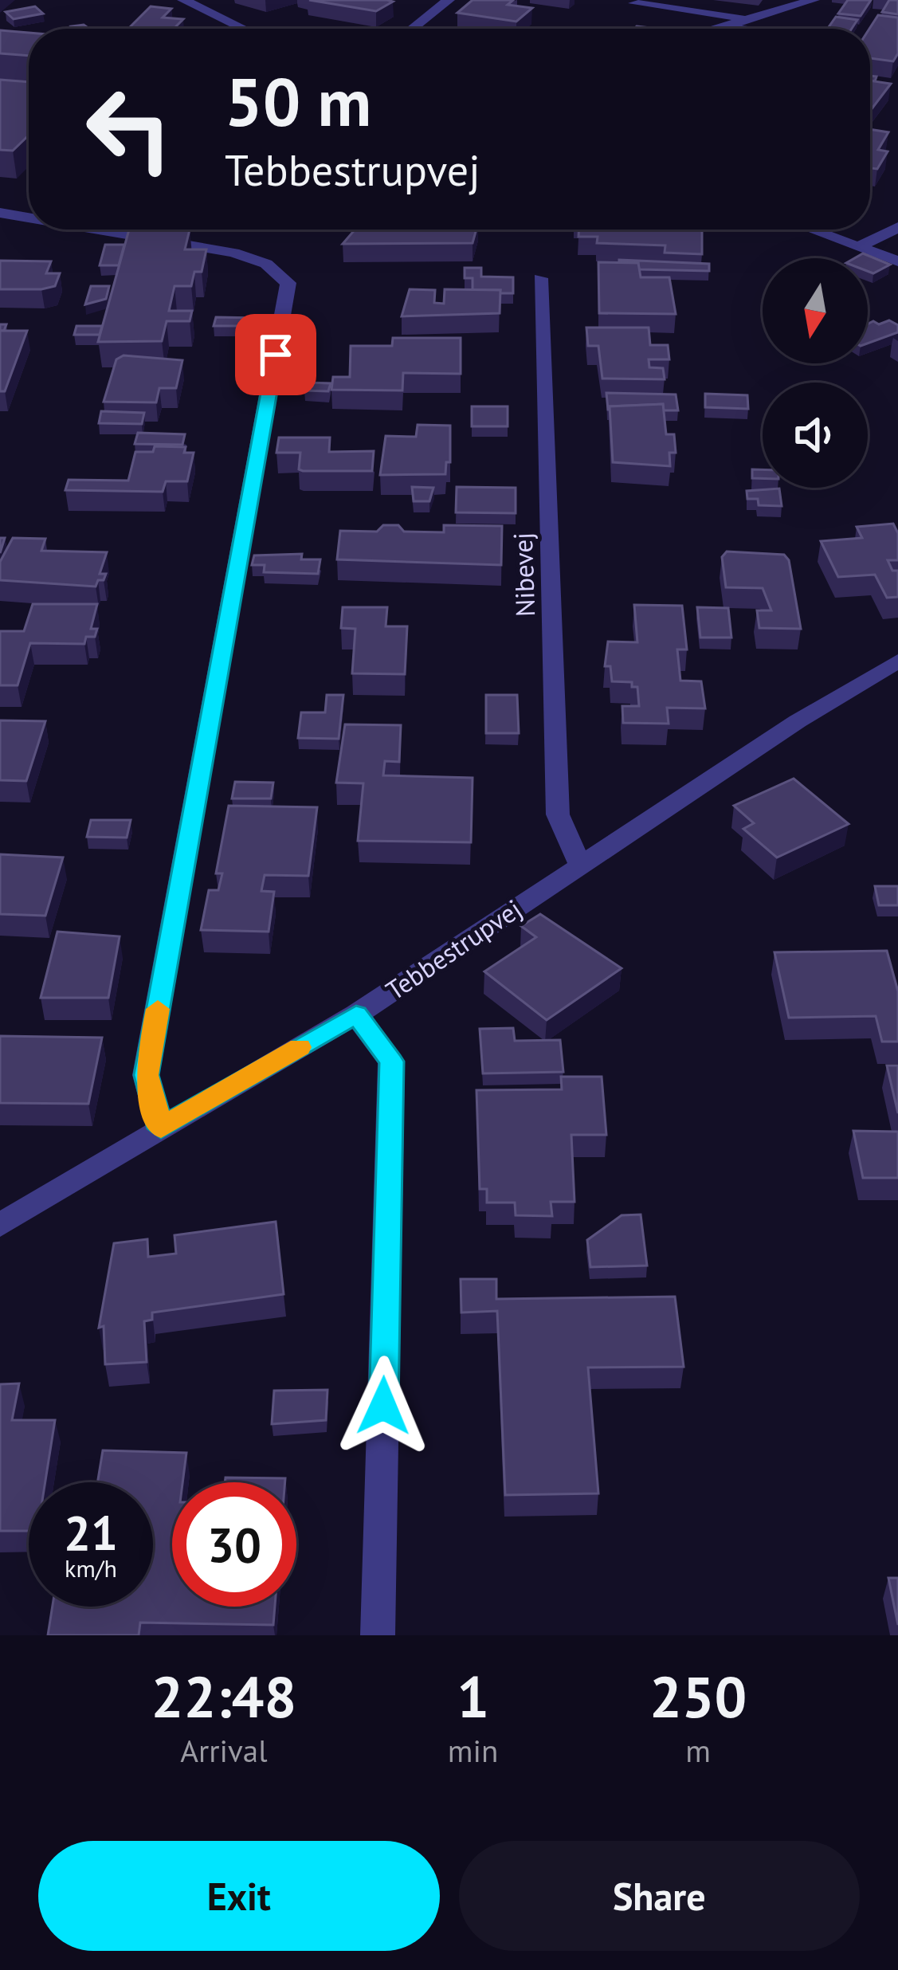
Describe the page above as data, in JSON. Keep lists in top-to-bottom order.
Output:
{
  "streets": {
    "street": ["Nibevej", "Tebbestrupvej"]
  },
  "crossings": [
    ["Nibevej", "Tebbestrupvej"]
  ],
  "north": "bottom",
  "page": {
    "turn": ["50 m", "Tebbestrupvej"],
    "speed": "21 km/h",
    "limit": "30",
    "eta": [
      "22:48",
      "Arrival",
      "1",
      "min",
      "250",
      "m"
    ],
    "buttons": ["Exit", "Share"]
  }
}
